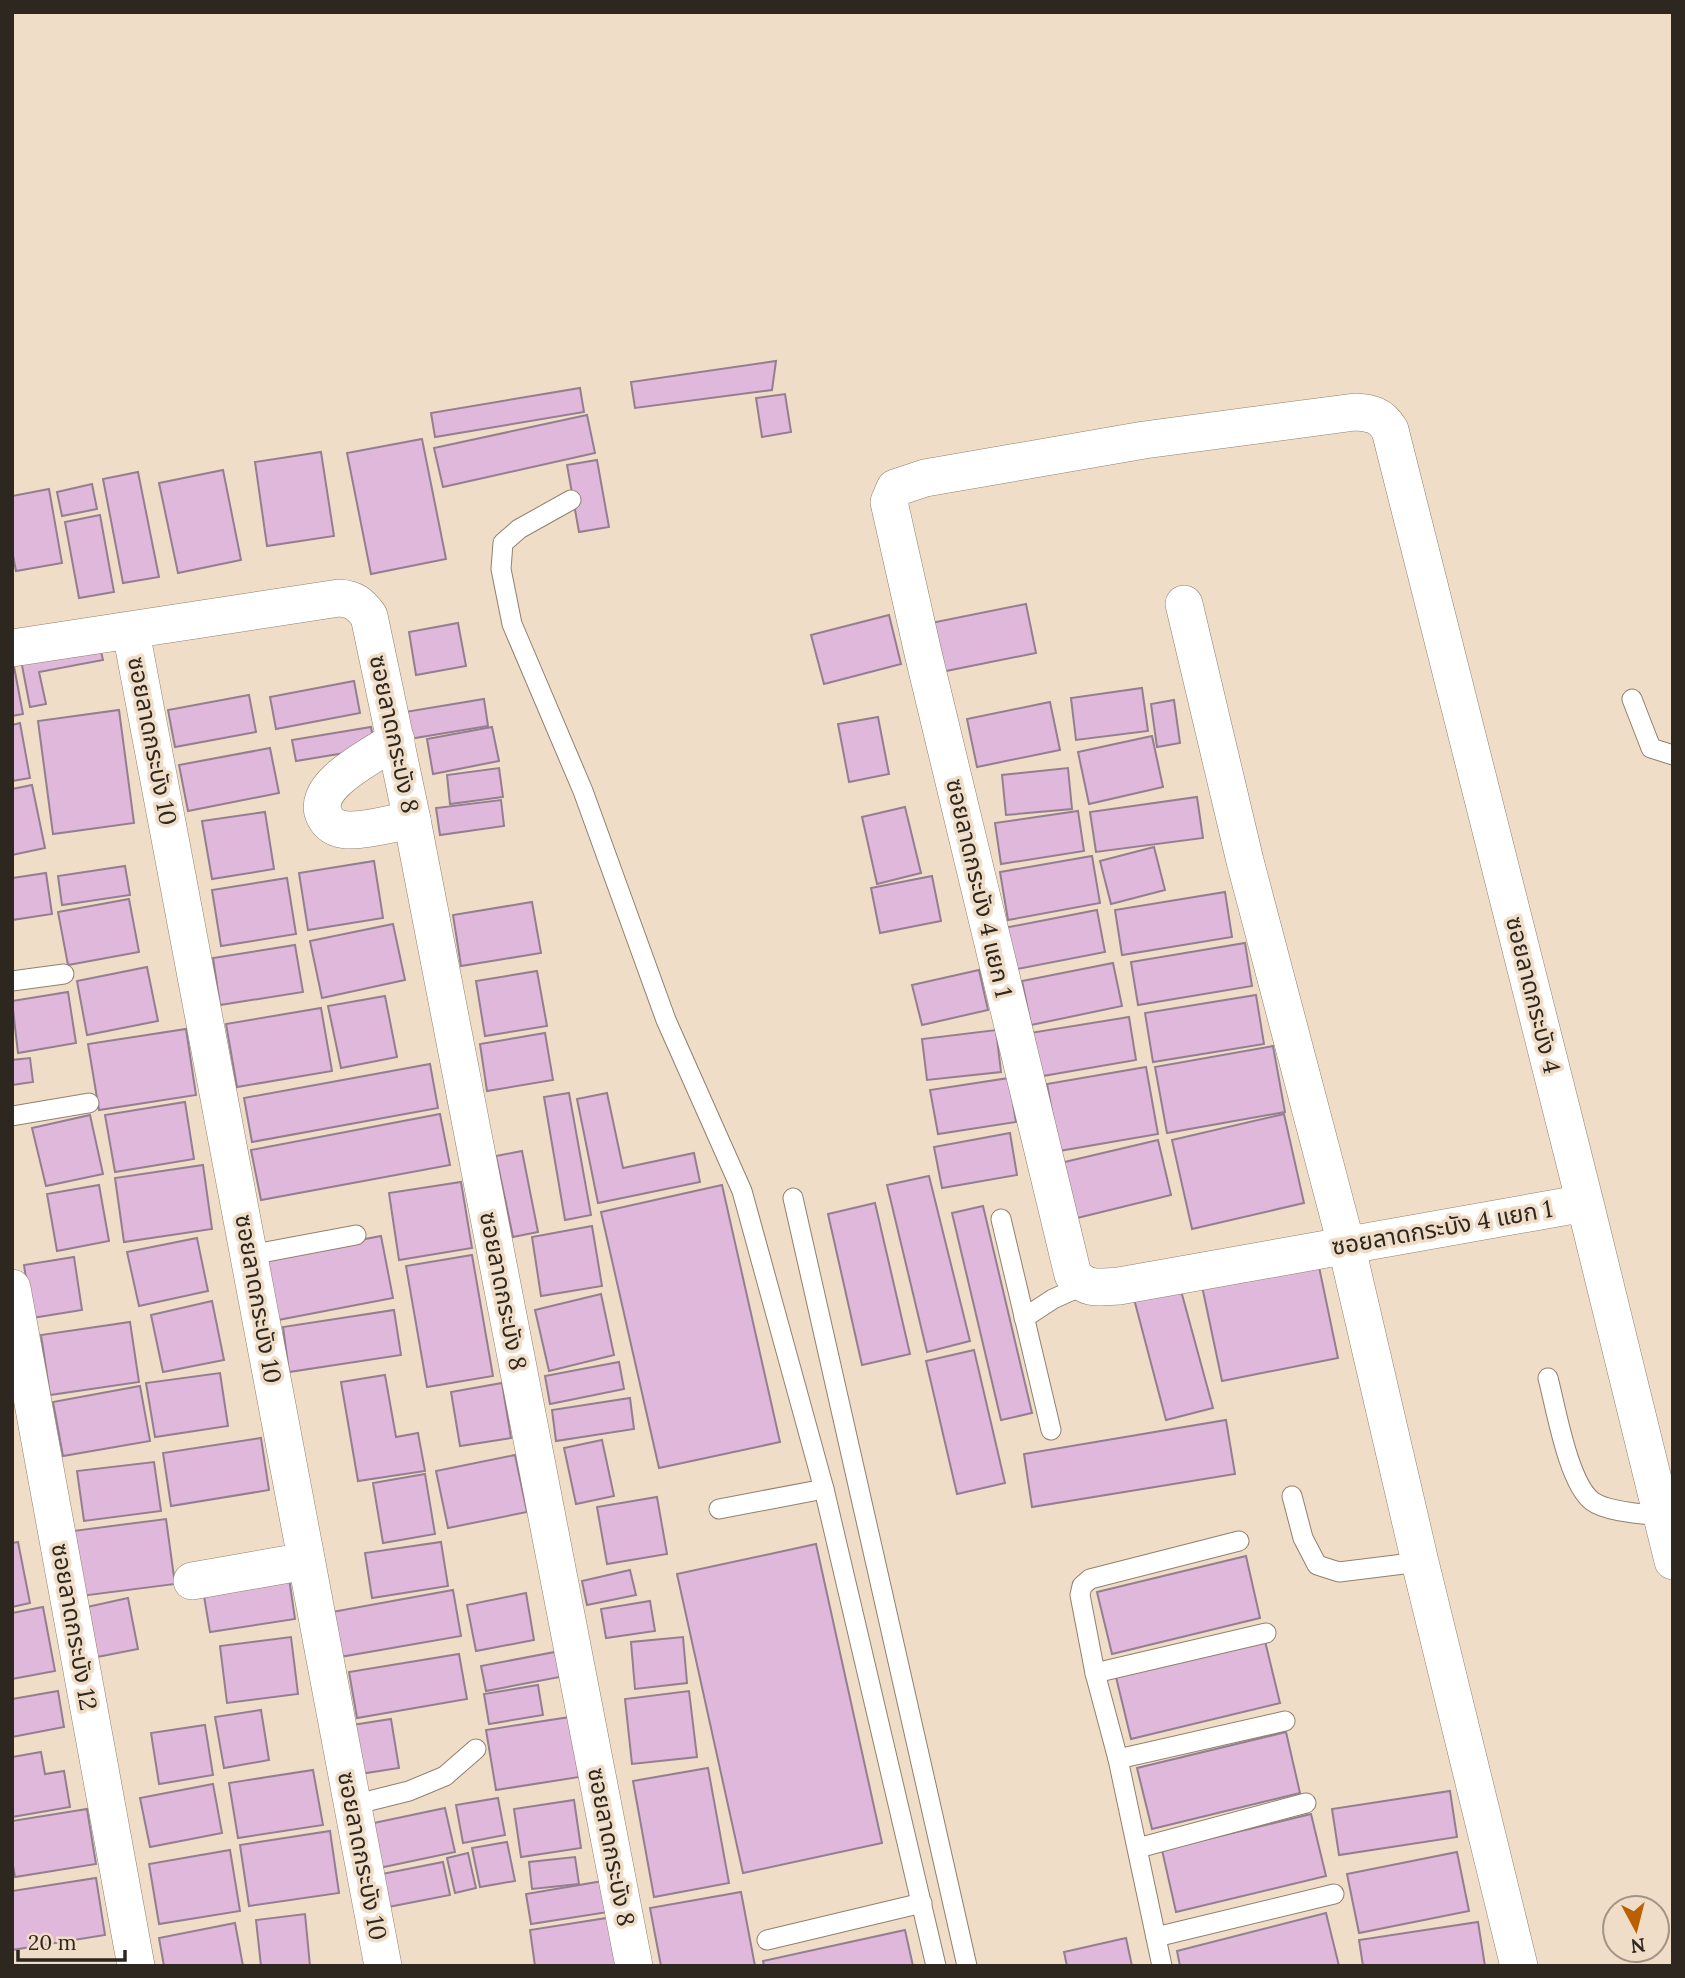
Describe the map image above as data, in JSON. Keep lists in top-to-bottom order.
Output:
{
  "streets": {
    "street": [
      "ซอยลาดกระบัง 8",
      "ซอยลาดกระบัง 10",
      "ซอยลาดกระบัง 4 แยก 1",
      "ซอยลาดกระบัง 4",
      "ซอยลาดกระบัง 12"
    ]
  },
  "crossings": [
    ["ซอยลาดกระบัง 8", "ซอยลาดกระบัง 10"],
    ["ซอยลาดกระบัง 4 แยก 1", "ซอยลาดกระบัง 4"]
  ],
  "scale_bar": "20 m",
  "north": "bottom"
}
